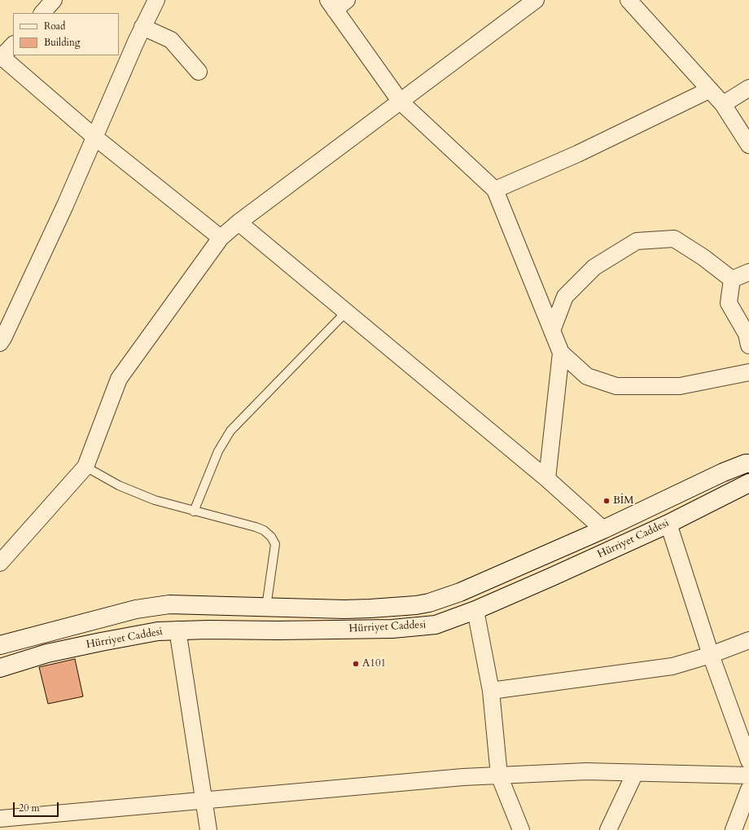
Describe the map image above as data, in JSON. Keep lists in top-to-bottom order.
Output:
{
  "streets": {
    "main road": ["Hürriyet Caddesi"]
  },
  "places": ["BİM", "A101"],
  "legend": ["Road", "Building"],
  "scale_bar": "20 m"
}
